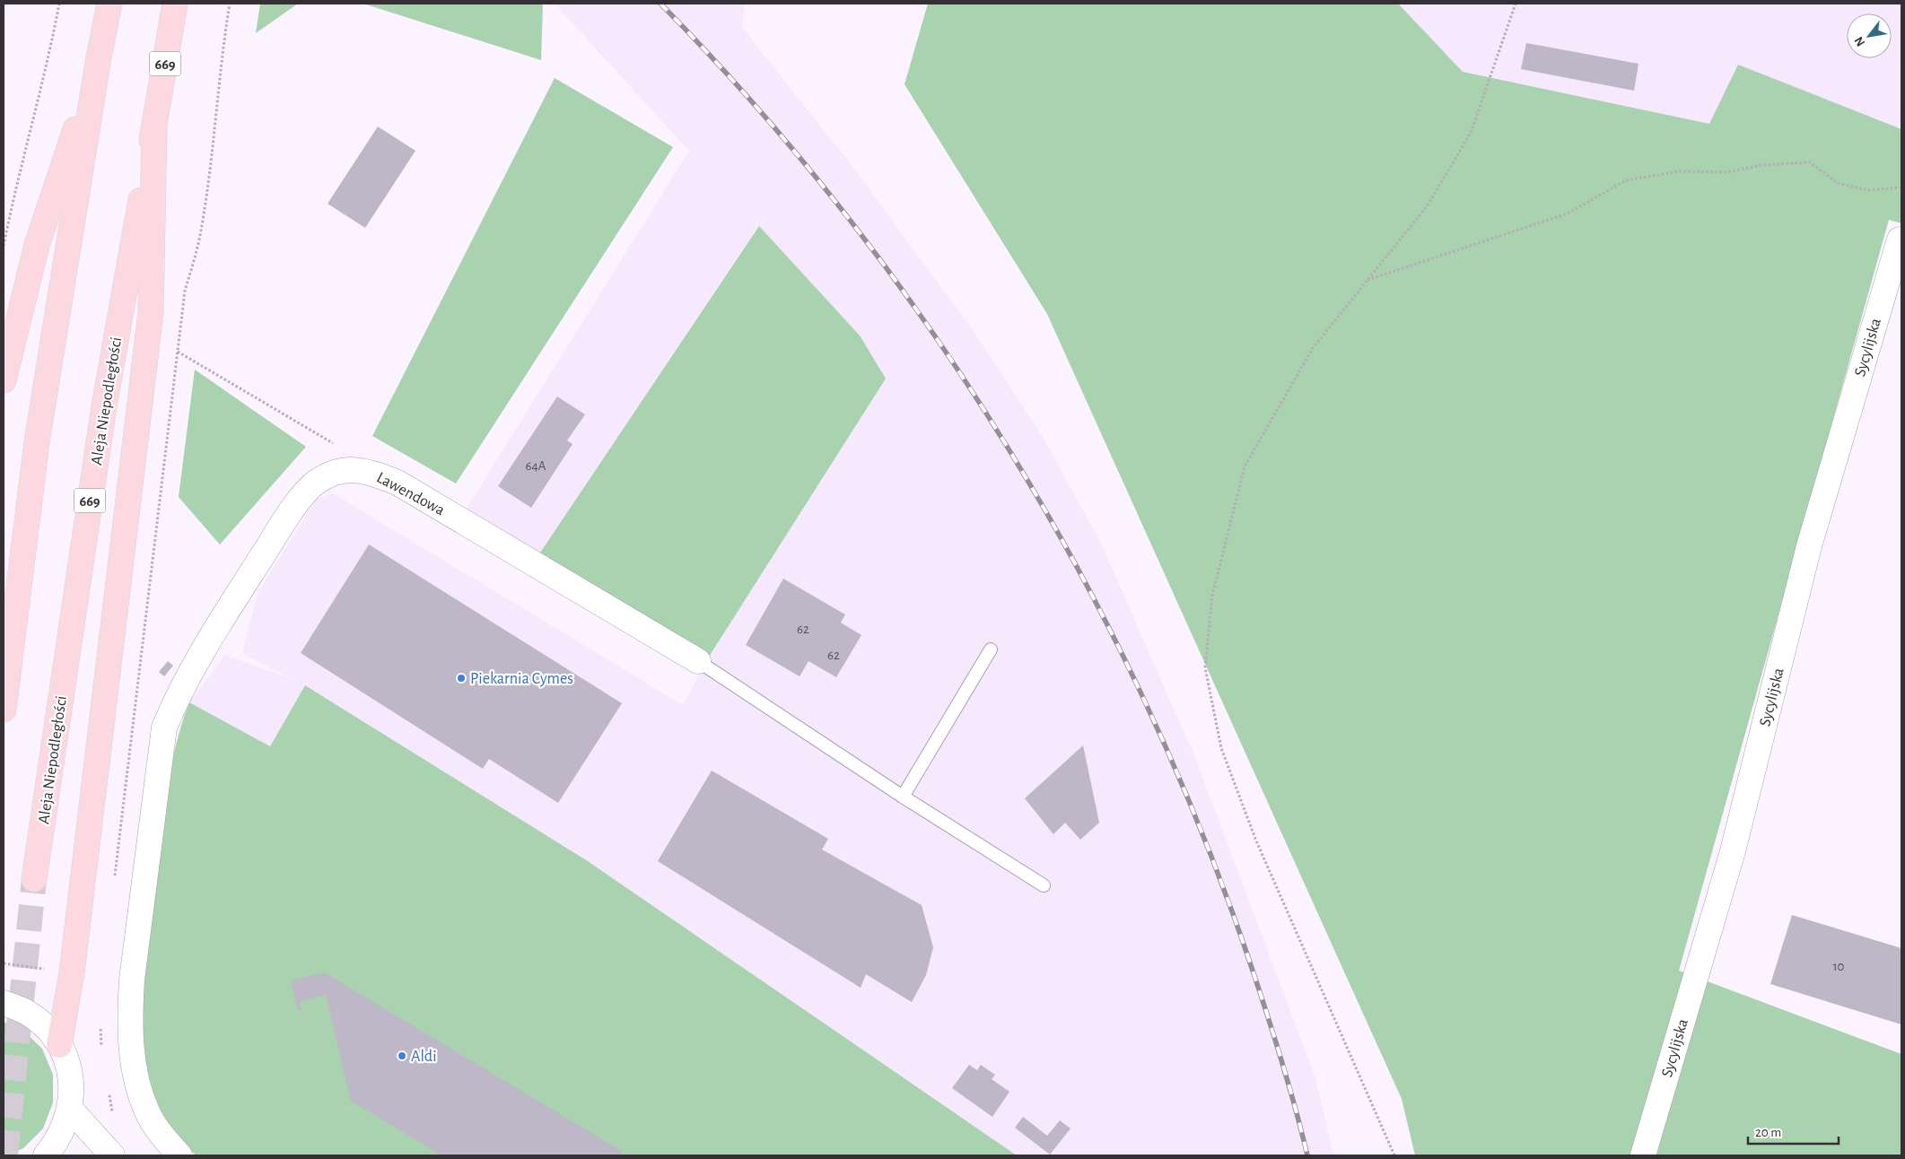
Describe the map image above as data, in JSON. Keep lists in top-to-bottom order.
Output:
{
  "streets": {
    "main road": ["669", "Aleja Niepodległości"],
    "street": ["Sycylijska", "Lawendowa"]
  },
  "places": ["Piekarnia Cymes", "Aldi"],
  "house_numbers": [
    "64A",
    "62",
    "62",
    "10"
  ],
  "scale_bar": "20 m",
  "north": "bottom left"
}
